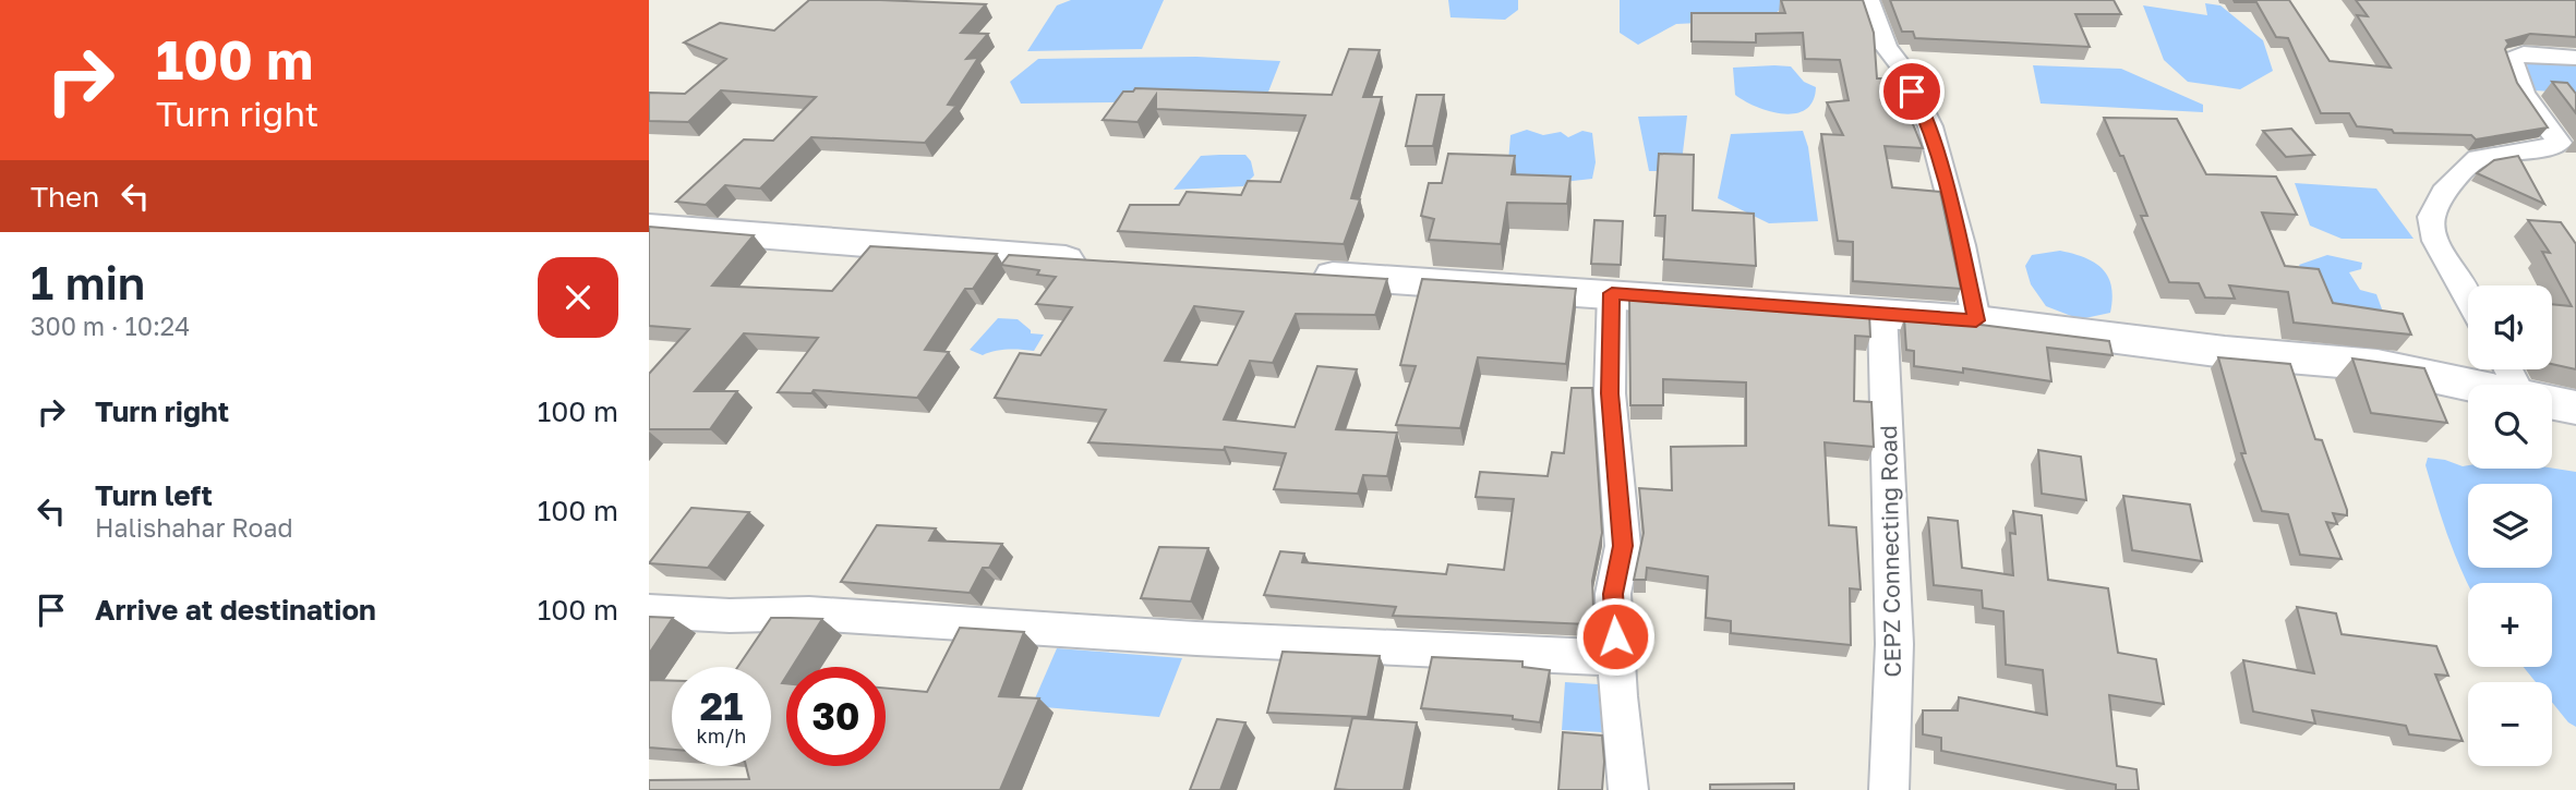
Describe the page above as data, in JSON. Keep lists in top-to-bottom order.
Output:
{
  "streets": {
    "street": ["CEPZ Connecting Road"]
  },
  "page": {
    "turn": ["100 m", "Turn right"],
    "then": "Then",
    "heading": ["1 min", "300 m · 10:24"],
    "map_buttons": ["+", "−"],
    "list": [
      {
        "name": "Turn right",
        "value": "100 m"
      },
      {
        "name": "Turn left",
        "note": "Halishahar Road",
        "value": "100 m"
      },
      {
        "name": "Arrive at destination",
        "value": "100 m"
      }
    ],
    "speed": "21 km/h",
    "limit": "30"
  }
}
